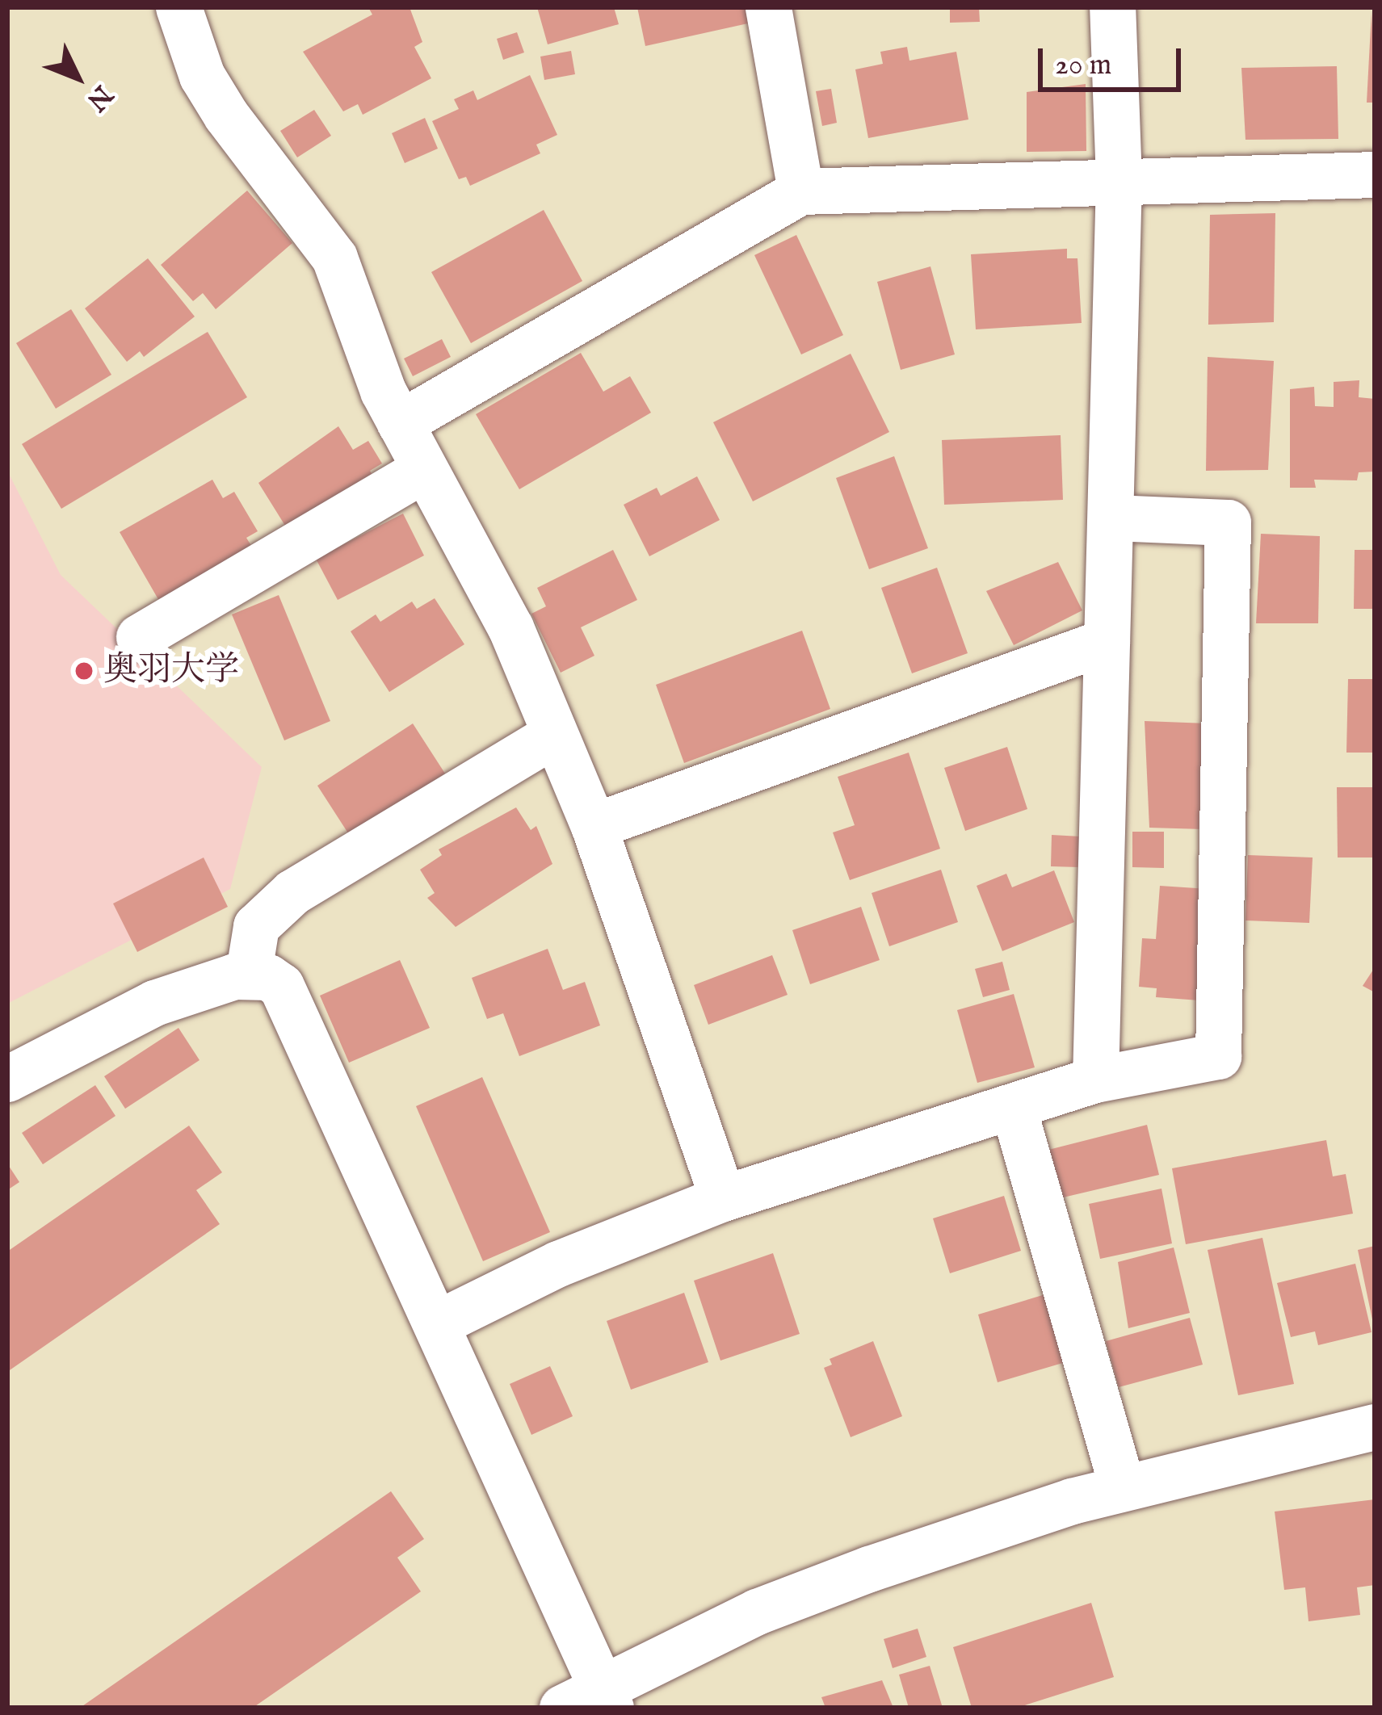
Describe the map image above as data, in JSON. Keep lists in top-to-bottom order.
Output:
{
  "places": ["奥羽大学"],
  "scale_bar": "20 m",
  "north": "bottom right"
}
